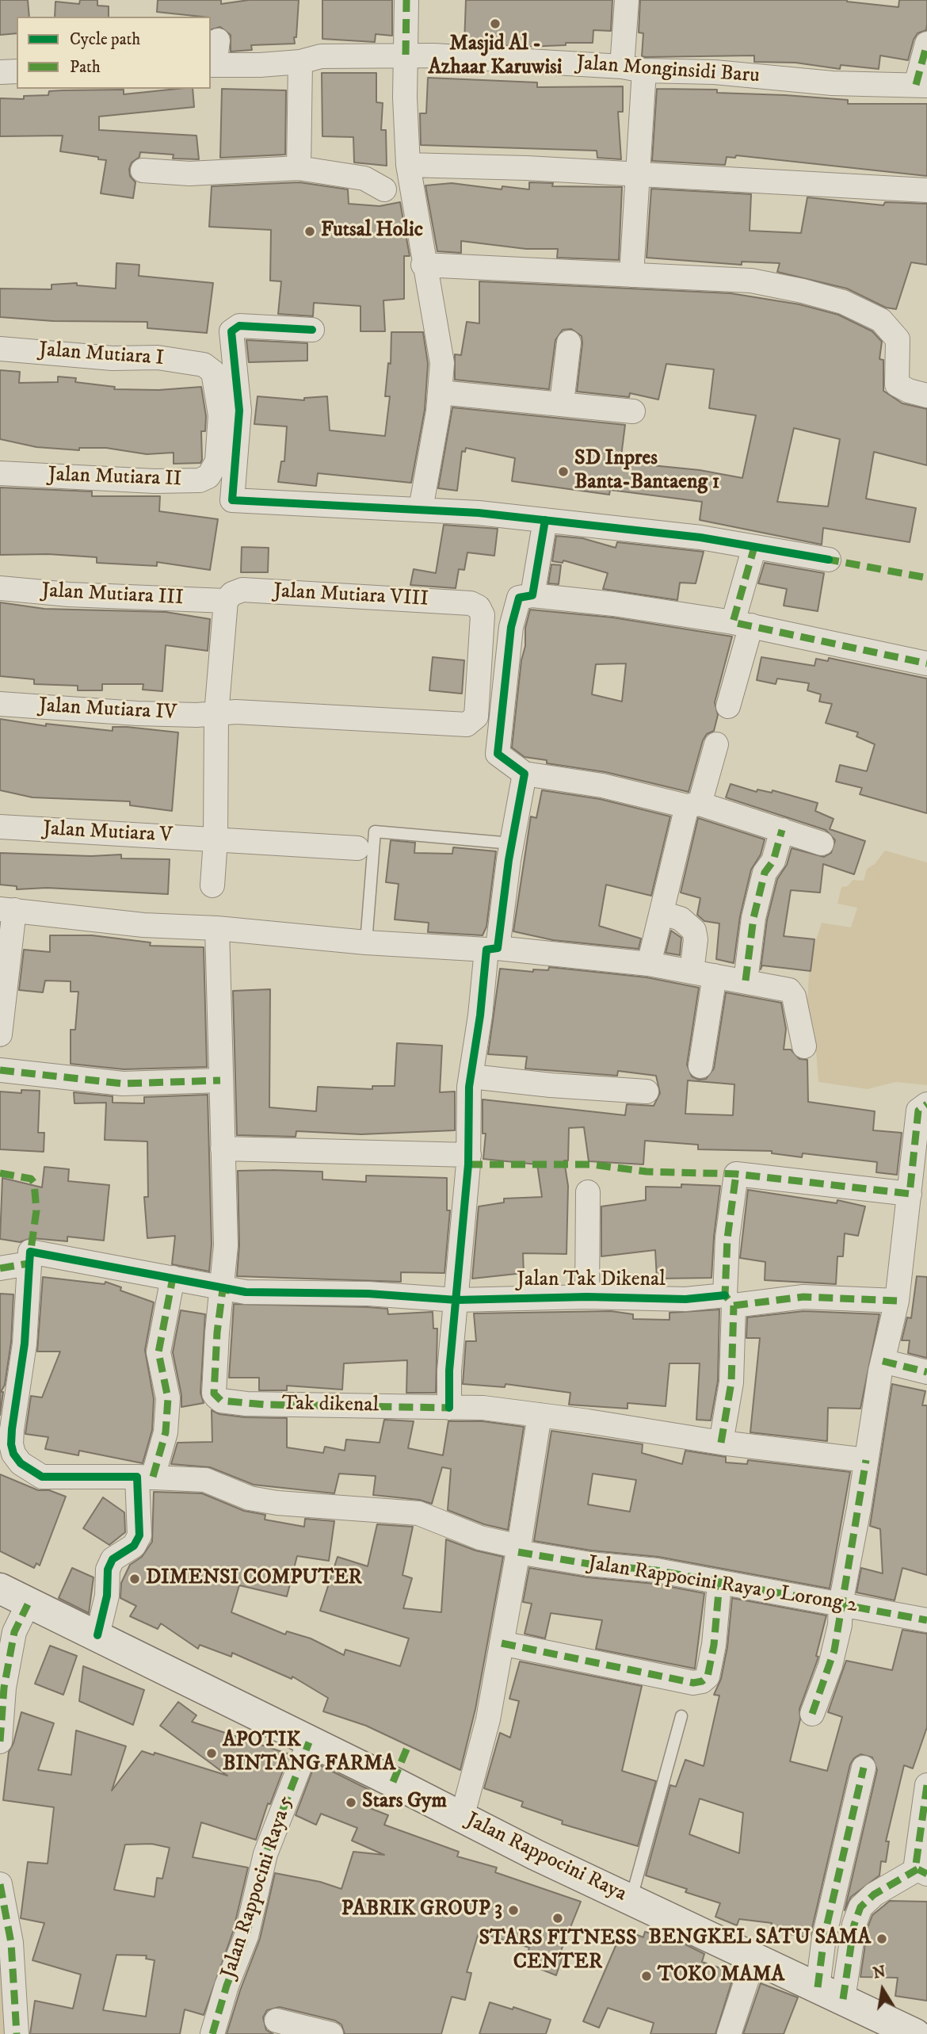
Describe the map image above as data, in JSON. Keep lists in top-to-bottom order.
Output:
{
  "streets": {
    "main road": ["Jalan Rappocini Raya"],
    "street": [
      "Jalan Monginsidi Baru",
      "Jalan Mutiara I",
      "Jalan Mutiara II",
      "Jalan Mutiara III",
      "Jalan Mutiara VIII",
      "Jalan Mutiara IV",
      "Jalan Mutiara V",
      "Jalan Tak Dikenal",
      "Tak dikenal",
      "Jalan Rappocini Raya 9 Lorong 2",
      "Jalan Rappocini Raya 5"
    ]
  },
  "crossings": [
    ["Jalan Mutiara I", "Jalan Mutiara II"],
    ["Jalan Mutiara III", "Jalan Mutiara VIII"],
    ["Jalan Mutiara VIII", "Jalan Mutiara IV"],
    ["Jalan Tak Dikenal", "Tak dikenal"],
    ["Jalan Tak Dikenal", "Jalan Rappocini Raya 9 Lorong 2"],
    ["Jalan Rappocini Raya", "Jalan Rappocini Raya 5"]
  ],
  "places": [
    "Masjid Al - Azhaar Karuwisi",
    "Futsal Holic",
    "SD Inpres Banta-Bantaeng 1",
    "DIMENSI COMPUTER",
    "APOTIK BINTANG FARMA",
    "Stars Gym",
    "PABRIK GROUP 3",
    "STARS FITNESS CENTER",
    "BENGKEL SATU SAMA",
    "TOKO MAMA"
  ],
  "legend": ["Cycle path", "Path"],
  "north": "top"
}
